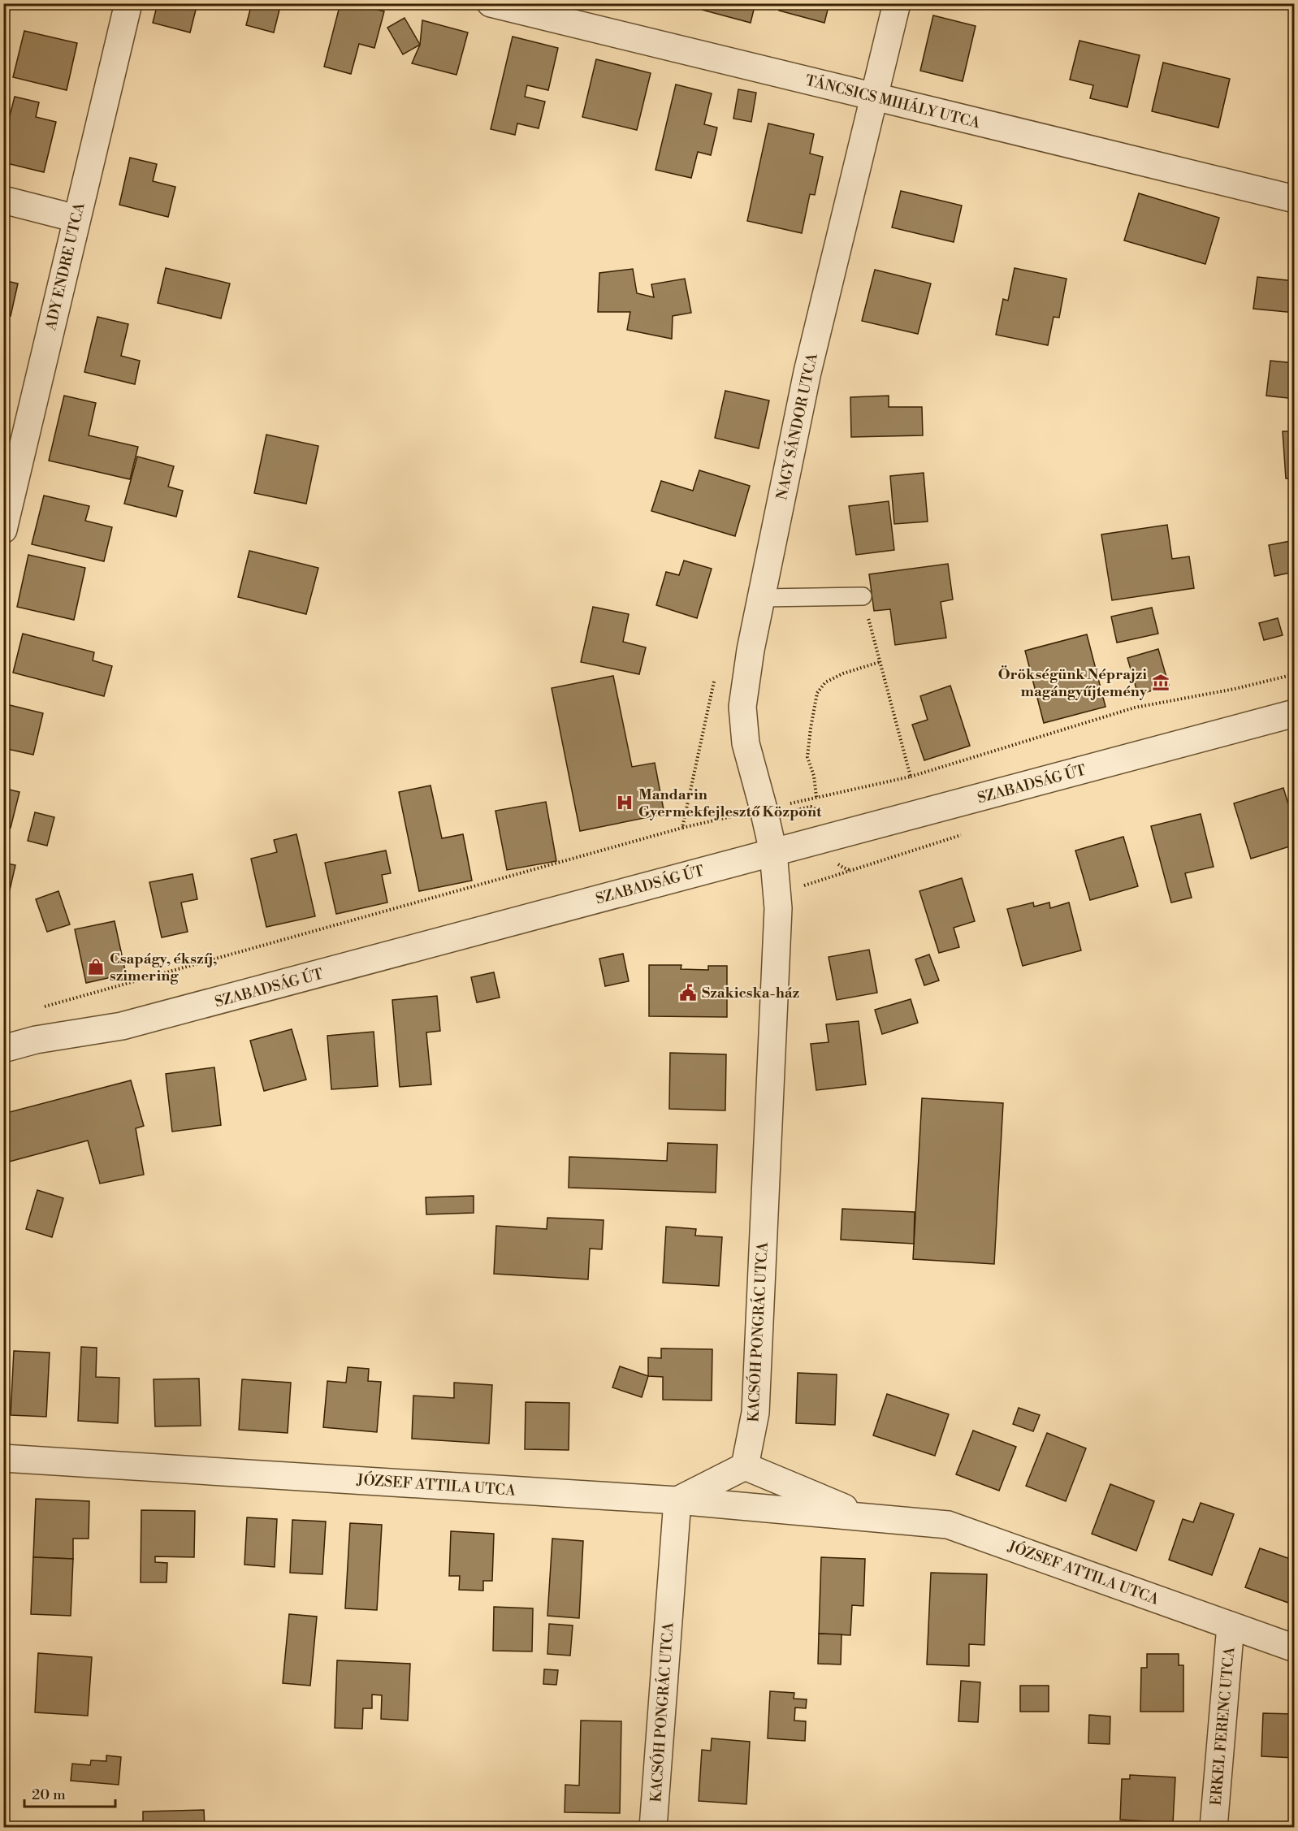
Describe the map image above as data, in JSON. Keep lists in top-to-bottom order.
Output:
{
  "streets": {
    "street": [
      "TÁNCSICS MIHÁLY UTCA",
      "ADY ENDRE UTCA",
      "NAGY SÁNDOR UTCA",
      "SZABADSÁG ÚT",
      "KACSÓH PONGRÁC UTCA",
      "JÓZSEF ATTILA UTCA",
      "ERKEL FERENC UTCA"
    ]
  },
  "crossings": [
    ["TÁNCSICS MIHÁLY UTCA", "NAGY SÁNDOR UTCA"],
    ["NAGY SÁNDOR UTCA", "SZABADSÁG ÚT"],
    ["NAGY SÁNDOR UTCA", "KACSÓH PONGRÁC UTCA"],
    ["SZABADSÁG ÚT", "KACSÓH PONGRÁC UTCA"],
    ["KACSÓH PONGRÁC UTCA", "JÓZSEF ATTILA UTCA"],
    ["JÓZSEF ATTILA UTCA", "ERKEL FERENC UTCA"]
  ],
  "places": {
    "museum": ["Örökségünk Néprajzi magángyűjtemény"],
    "hospital": ["Mandarin Gyermekfejlesztő Központ"],
    "shop": ["Csapágy, ékszíj, szimering"],
    "public building": ["Szakicska-ház"]
  },
  "scale_bar": "20 m"
}
